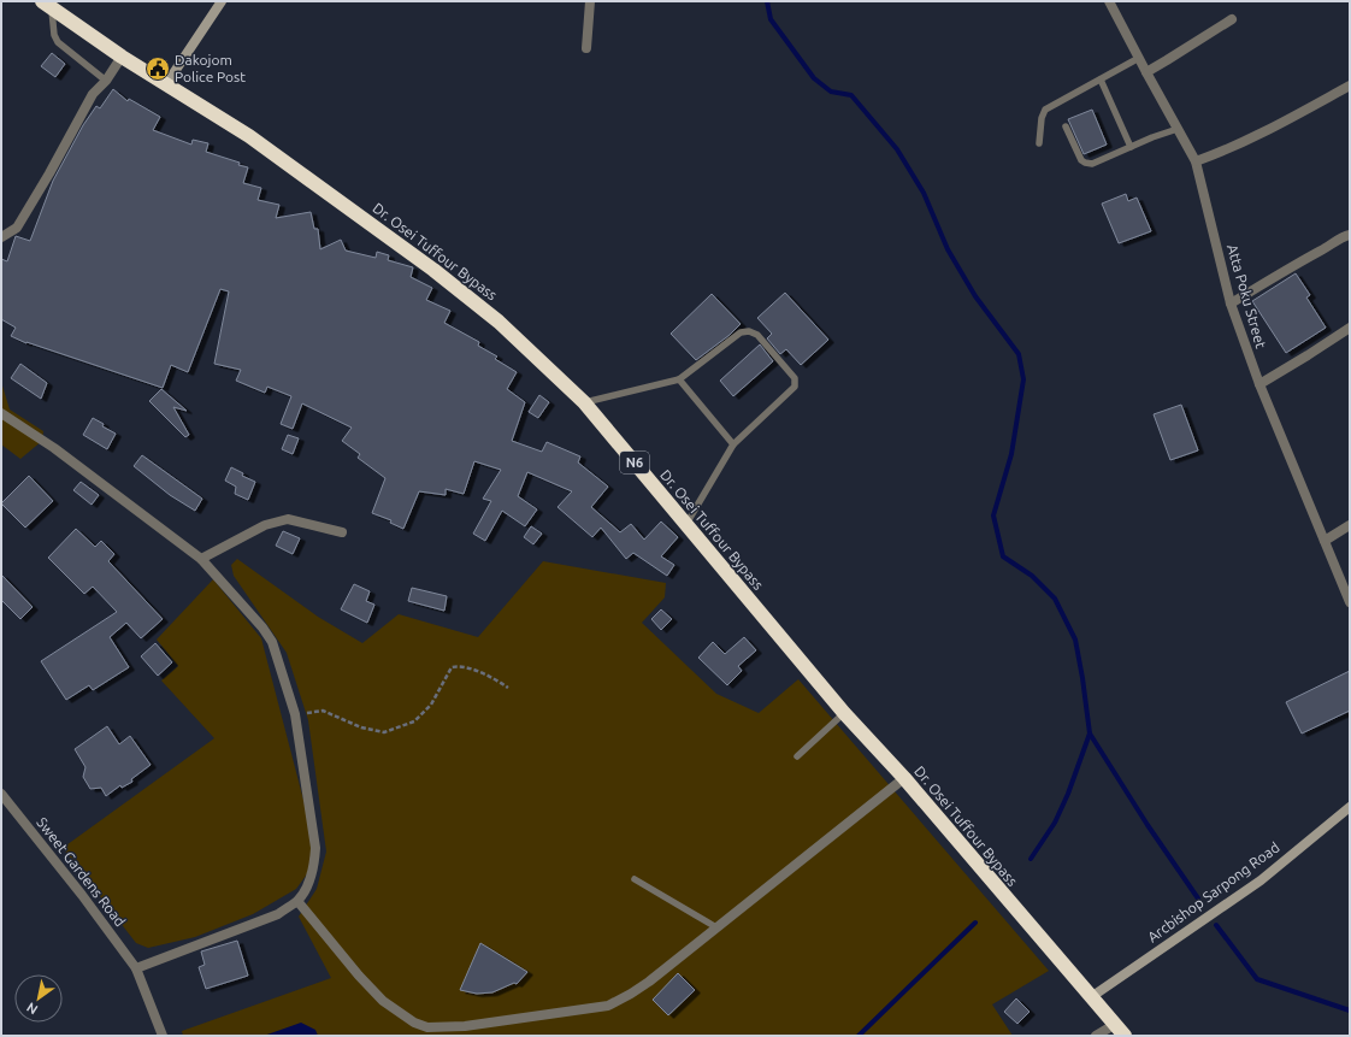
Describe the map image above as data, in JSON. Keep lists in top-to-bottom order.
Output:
{
  "streets": {
    "highway": ["Dr. Osei Tuffour Bypass", "N6"],
    "street": ["Atta Poku Street", "Sweet Gardens Road", "Arcbishop Sarpong Road"]
  },
  "crossings": [
    ["Dr. Osei Tuffour Bypass", "Arcbishop Sarpong Road"]
  ],
  "places": {
    "public building": ["Dakojom Police Post"]
  },
  "north": "bottom left"
}
